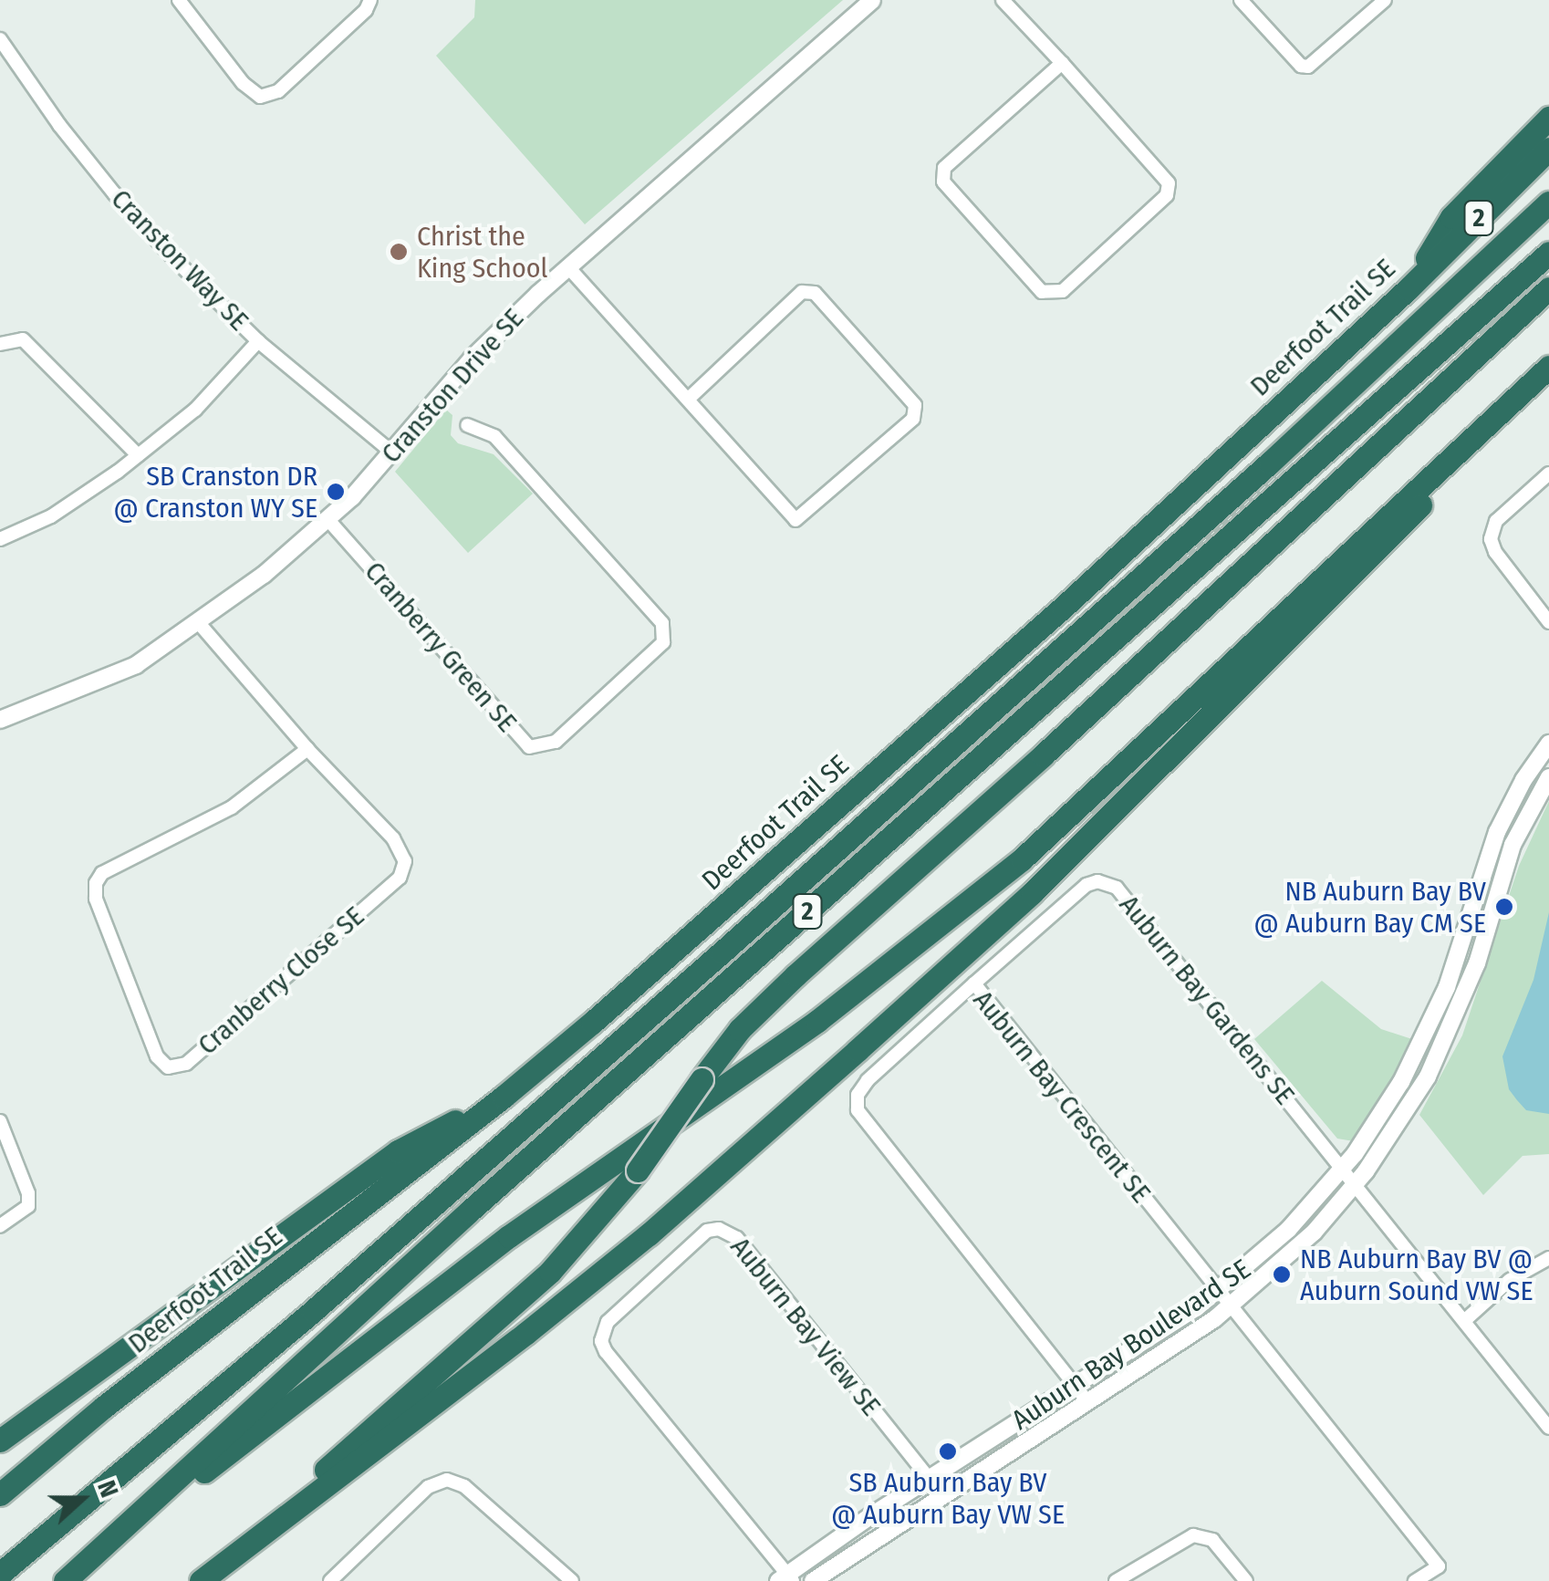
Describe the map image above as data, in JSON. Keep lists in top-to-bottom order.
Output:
{
  "streets": {
    "highway": ["2", "Deerfoot Trail SE"],
    "street": [
      "Cranston Way SE",
      "Cranston Drive SE",
      "Cranberry Green SE",
      "Cranberry Close SE",
      "Auburn Bay Gardens SE",
      "Auburn Bay Crescent SE",
      "Auburn Bay View SE",
      "Auburn Bay Boulevard SE"
    ]
  },
  "crossings": [
    ["Cranston Way SE", "Cranston Drive SE"],
    ["Cranston Drive SE", "Cranberry Green SE"],
    ["Cranston Drive SE", "Cranberry Close SE"],
    ["Auburn Bay Gardens SE", "Auburn Bay Crescent SE"],
    ["Auburn Bay Gardens SE", "Auburn Bay Boulevard SE"],
    ["Auburn Bay Crescent SE", "Auburn Bay Boulevard SE"],
    ["Auburn Bay View SE", "Auburn Bay Boulevard SE"]
  ],
  "places": [
    "Christ the King School",
    "SB Cranston DR @ Cranston WY SE",
    "NB Auburn Bay BV @ Auburn Bay CM SE",
    "NB Auburn Bay BV @ Auburn Sound VW SE",
    "SB Auburn Bay BV @ Auburn Bay VW SE"
  ],
  "north": "right"
}
